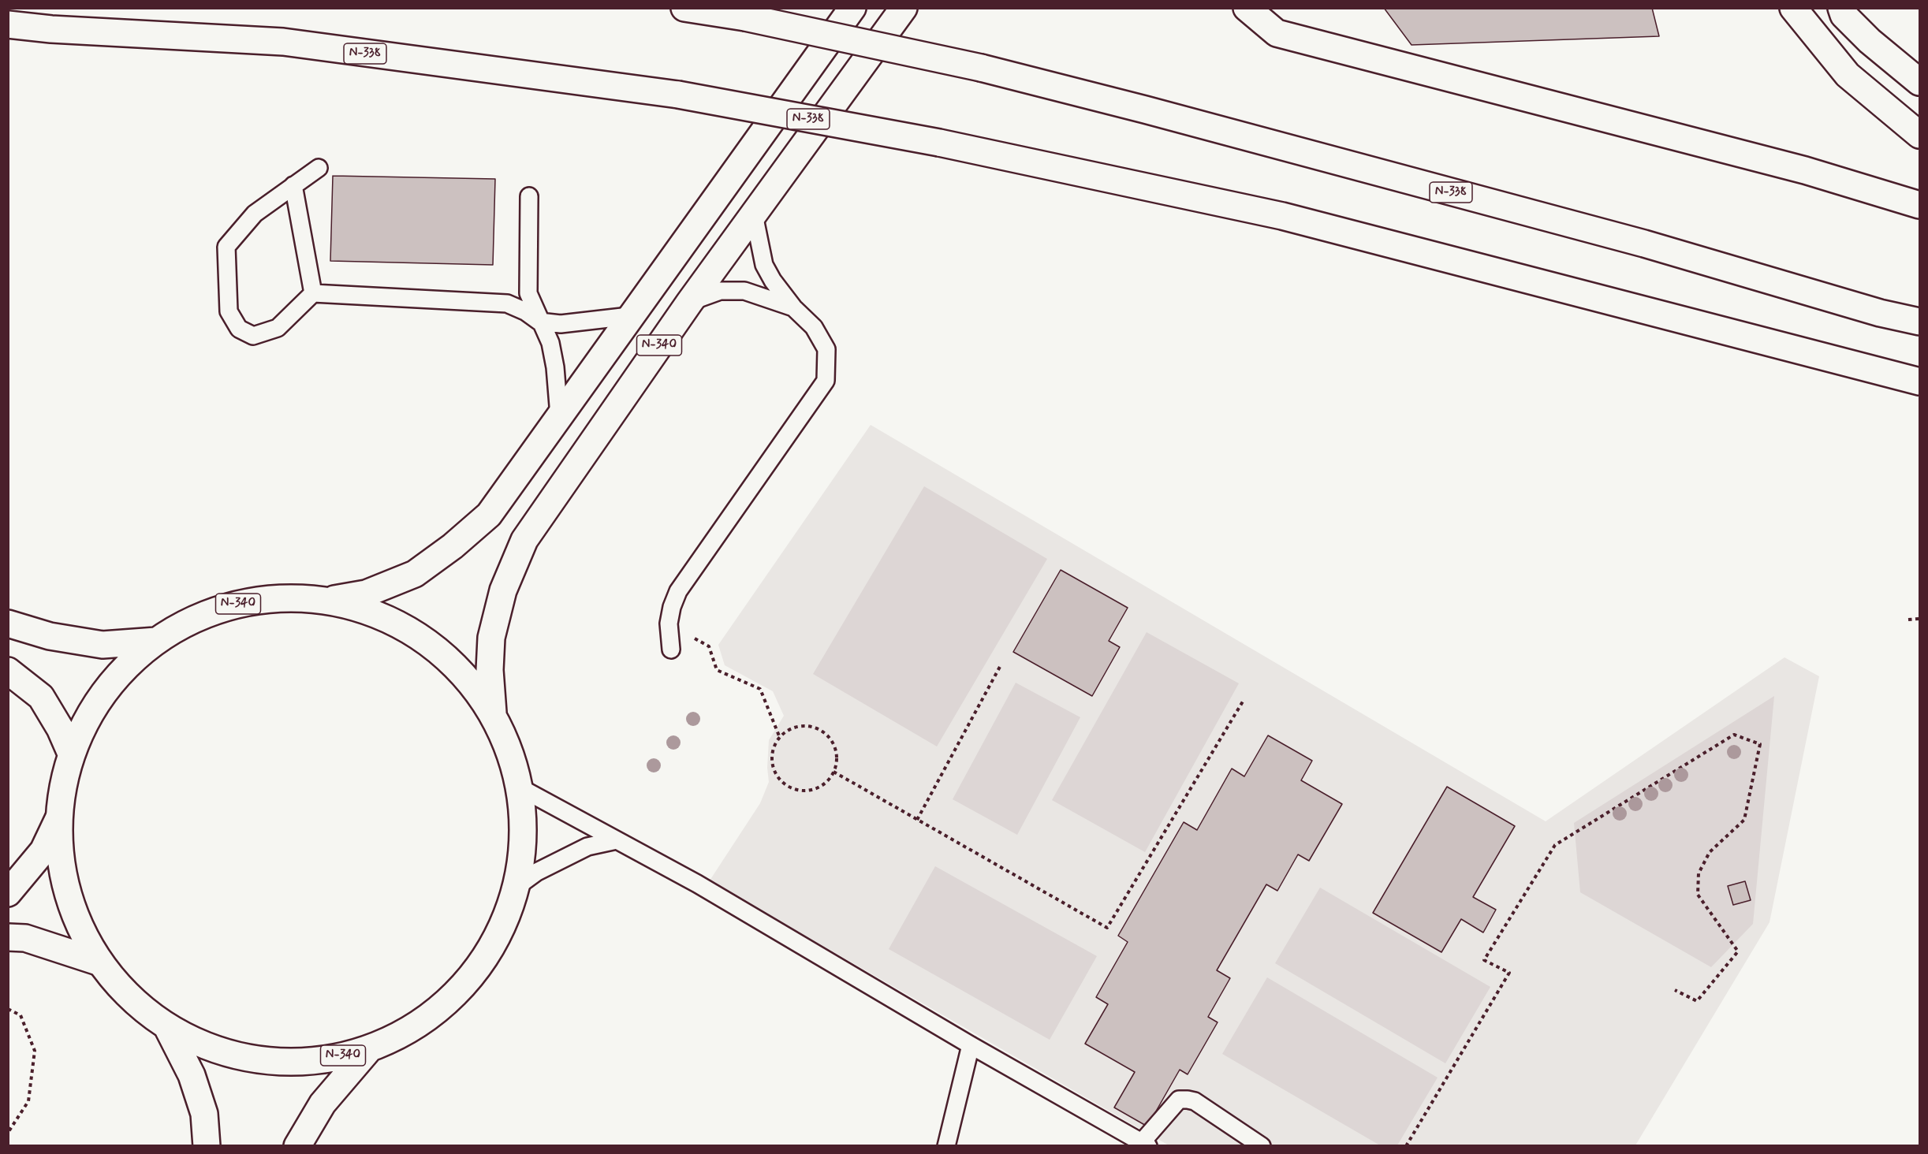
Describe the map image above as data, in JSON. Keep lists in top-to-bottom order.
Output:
{
  "streets": {
    "main road": ["N-338", "N-340"]
  }
}
